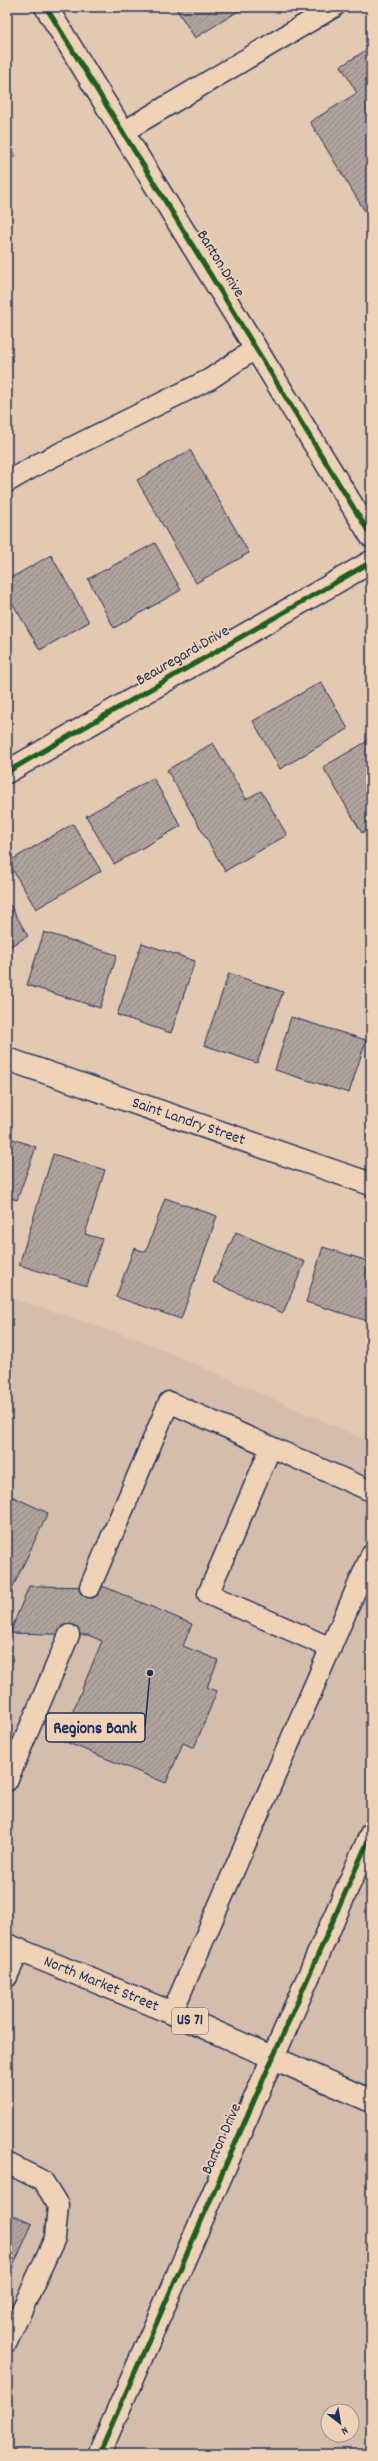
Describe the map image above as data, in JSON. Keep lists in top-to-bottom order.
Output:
{
  "streets": {
    "street": [
      "Barton Drive",
      "Beauregard Drive",
      "Saint Landry Street",
      "North Market Street",
      "US 71"
    ]
  },
  "crossings": [
    ["Barton Drive", "North Market Street"]
  ],
  "places": ["Regions Bank"],
  "north": "bottom right"
}
